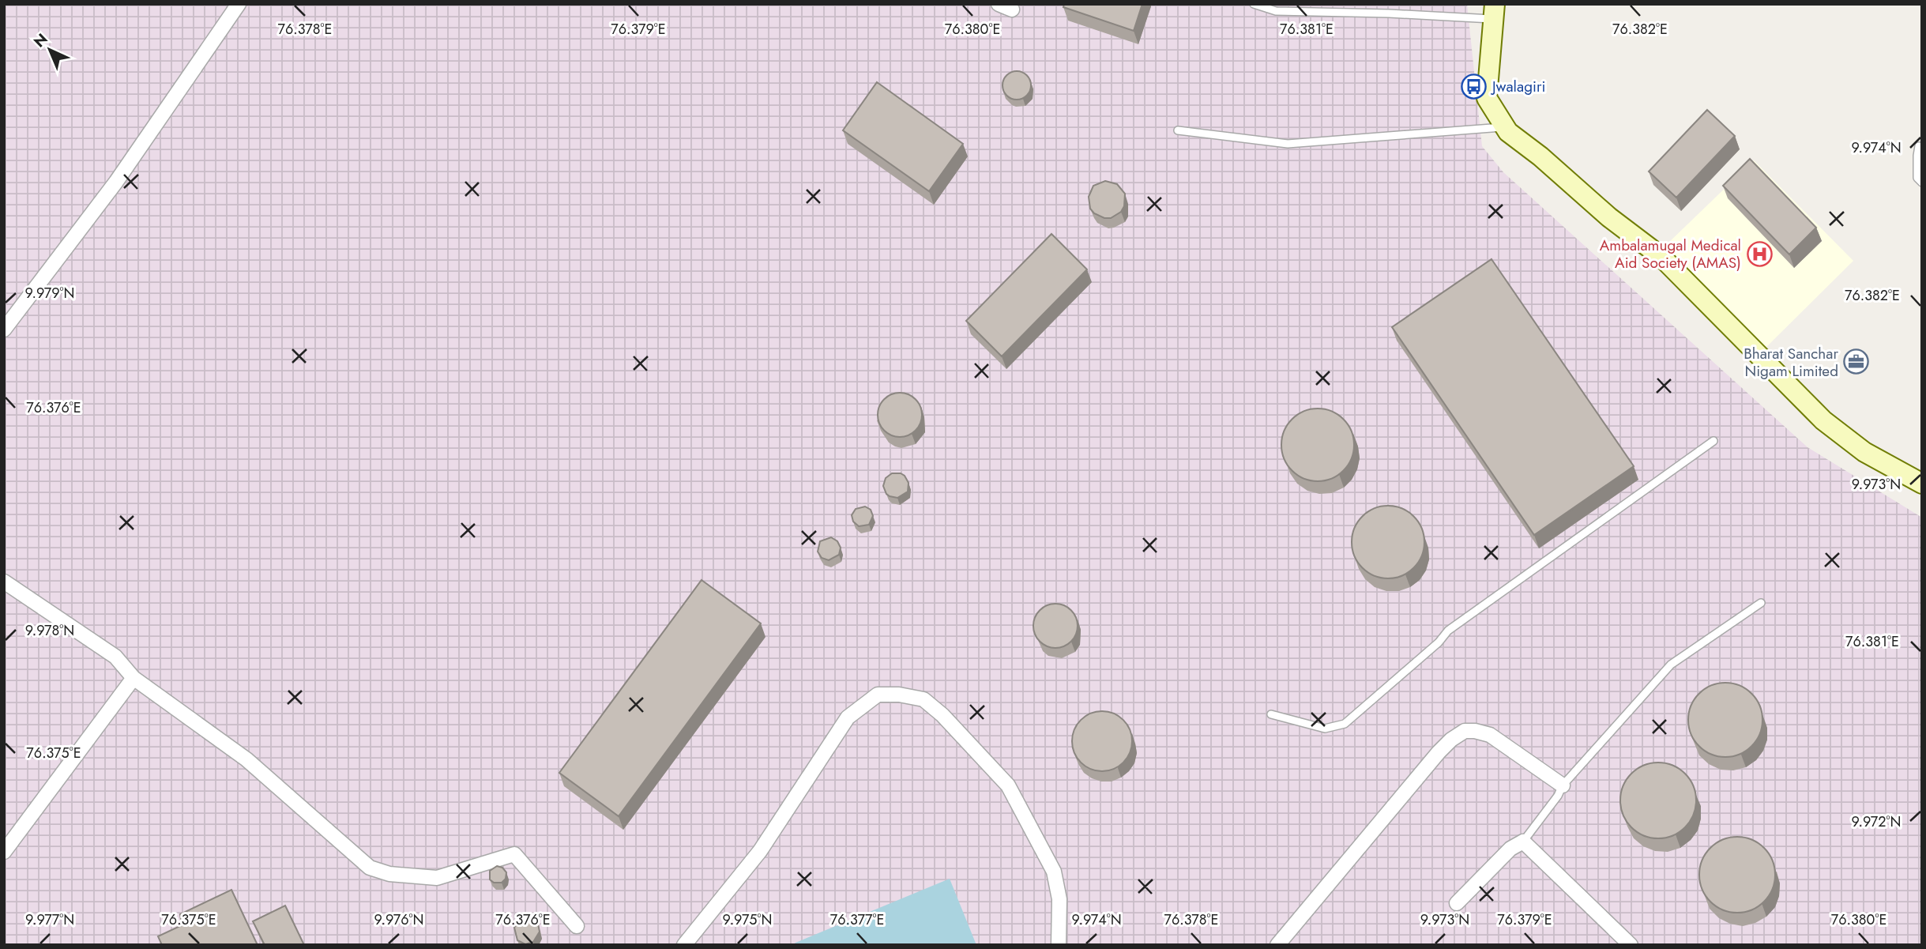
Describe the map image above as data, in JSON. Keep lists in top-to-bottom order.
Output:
{
  "places": {
    "bus stop": ["Jwalagiri"],
    "hospital": ["Ambalamugal Medical Aid Society (AMAS)"],
    "office": ["Bharat Sanchar Nigam Limited"]
  },
  "north": "top left",
  "coordinates": [
    "76.378°E",
    "76.379°E",
    "76.380°E",
    "76.381°E",
    "76.382°E",
    "9.974°N",
    "9.979°N",
    "76.376°E",
    "9.973°N",
    "9.978°N",
    "76.375°E",
    "9.972°N",
    "76.377°E",
    "9.977°N",
    "9.976°N",
    "9.975°N"
  ]
}
